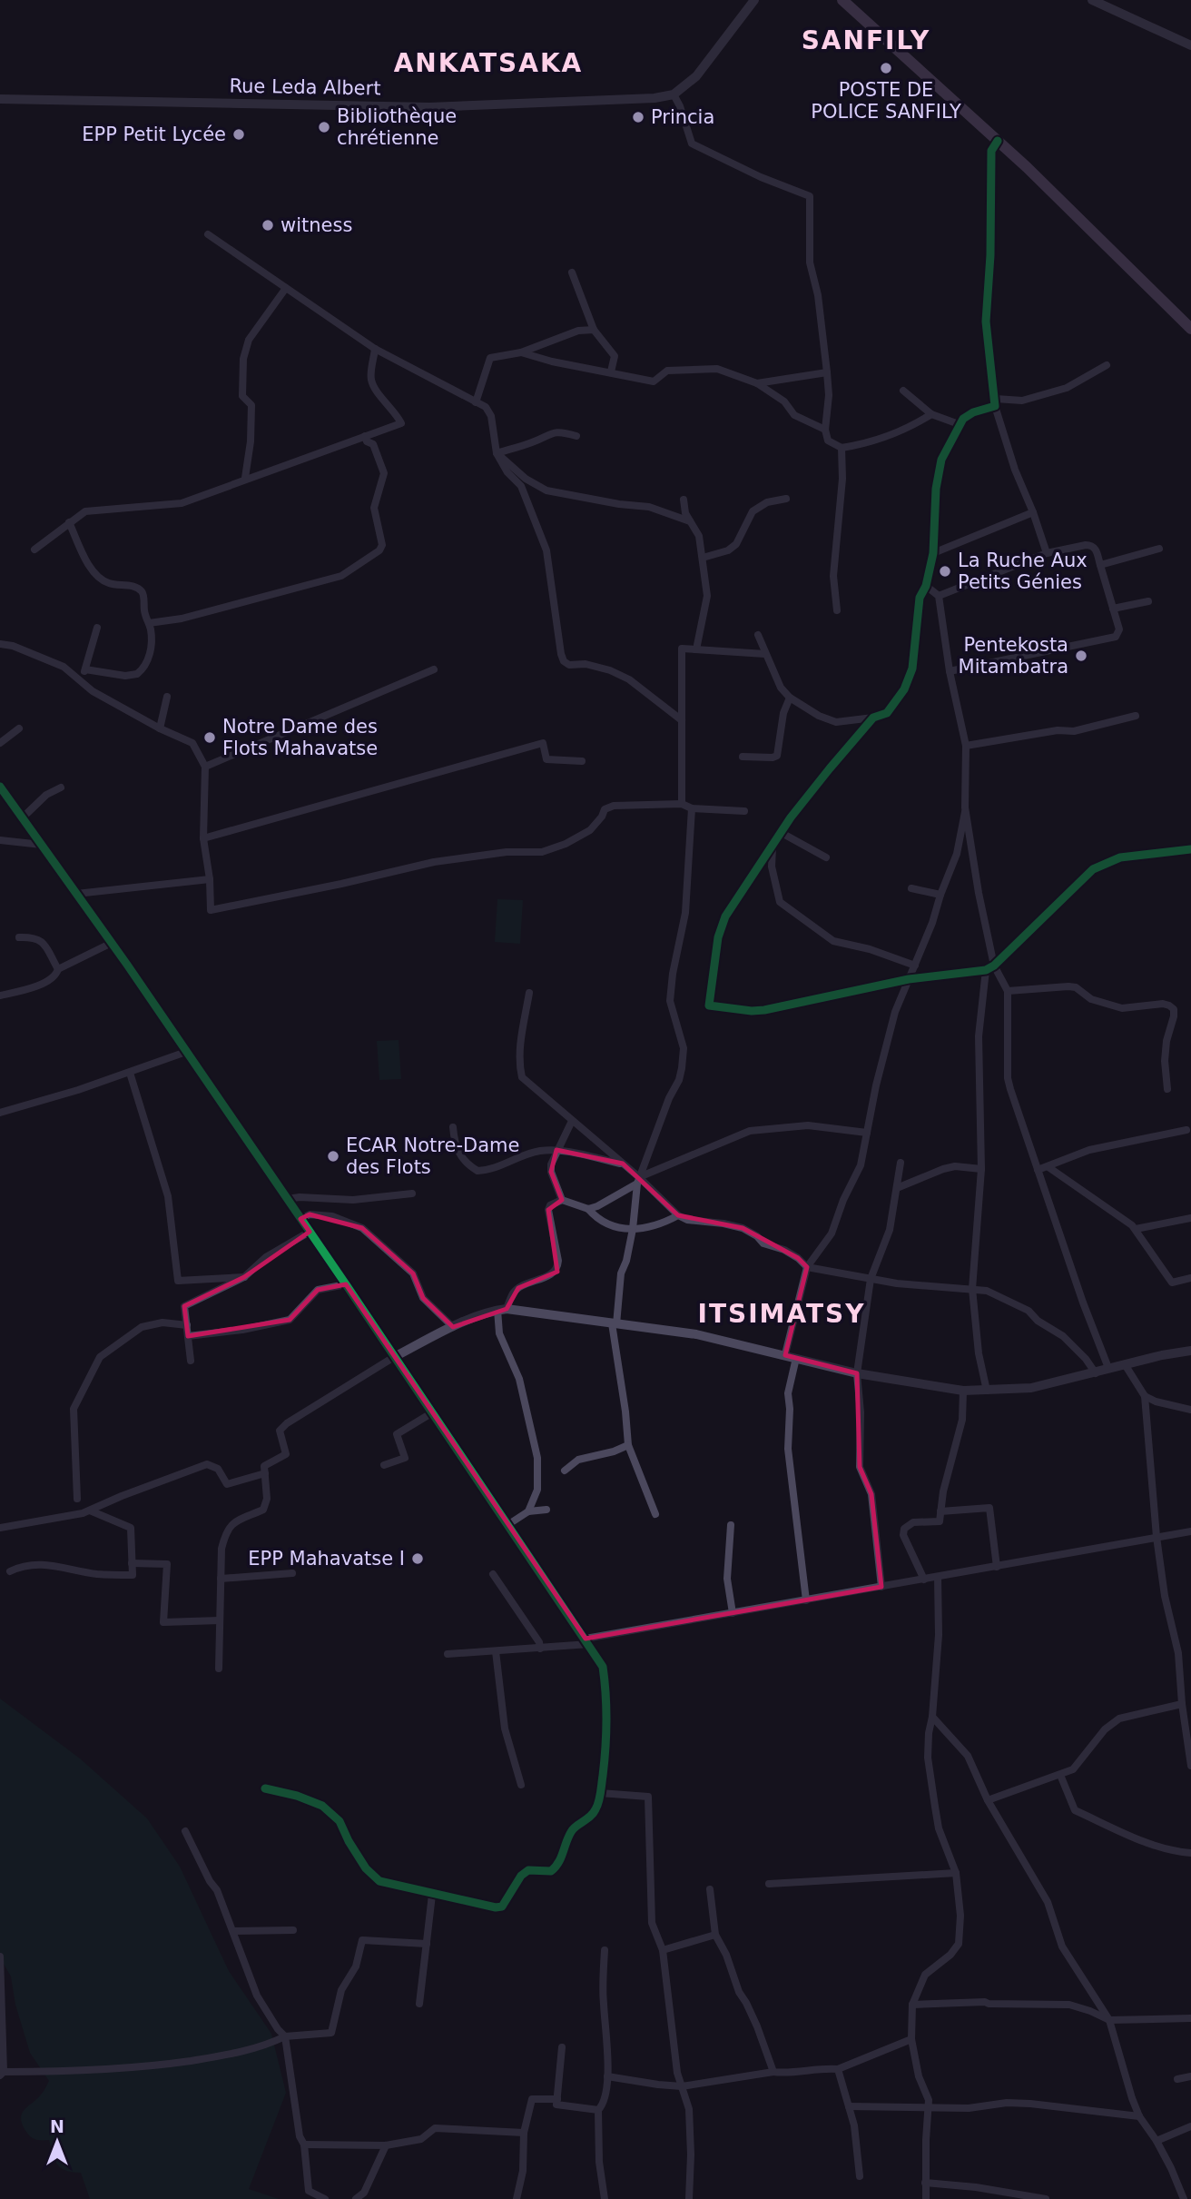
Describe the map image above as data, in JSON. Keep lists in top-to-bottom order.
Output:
{
  "streets": {
    "street": ["Rue Leda Albert"]
  },
  "districts": ["SANFILY", "ANKATSAKA", "ITSIMATSY"],
  "places": [
    "POSTE DE POLICE SANFILY",
    "Princia",
    "Bibliothèque chrétienne",
    "EPP Petit Lycée",
    "witness",
    "La Ruche Aux Petits Génies",
    "Pentekosta Mitambatra",
    "Notre Dame des Flots Mahavatse",
    "ECAR Notre-Dame des Flots",
    "EPP Mahavatse I"
  ],
  "north": "top"
}
